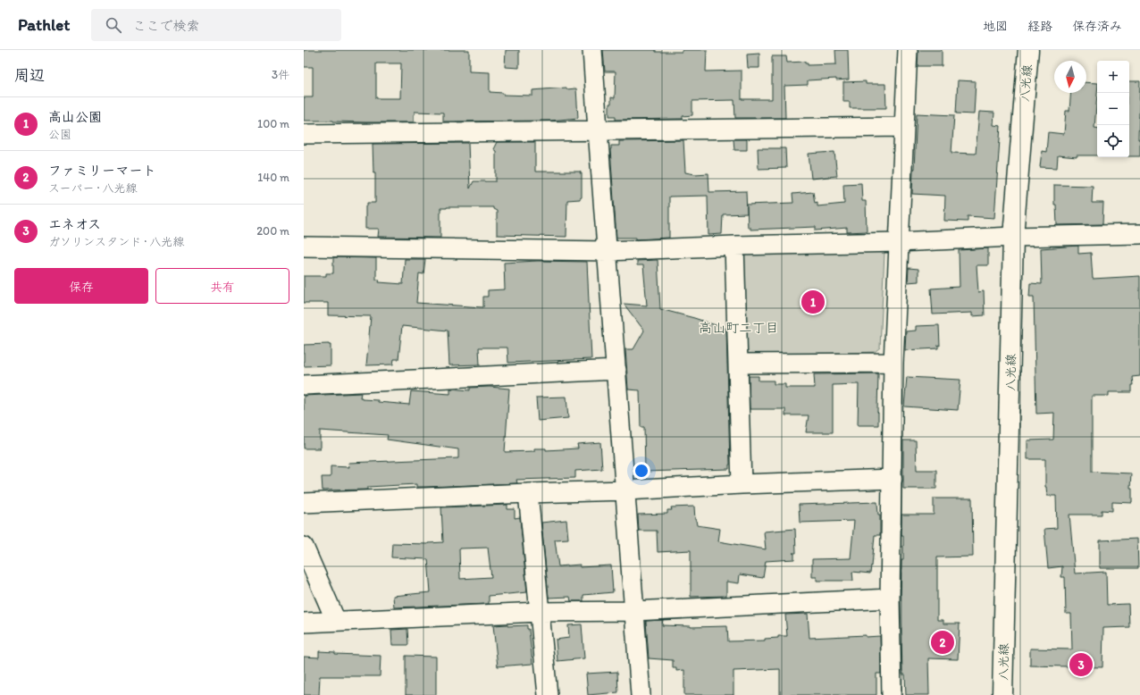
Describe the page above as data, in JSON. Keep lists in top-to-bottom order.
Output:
{
  "streets": {
    "street": ["八光線"]
  },
  "districts": ["高山町二丁目"],
  "north": "bottom",
  "page": {
    "header": "Pathlet",
    "search": "ここで検索",
    "nav": ["地図", "経路", "保存済み"],
    "heading": ["周辺", "3件"],
    "map_buttons": ["+", "−"],
    "list": [
      {
        "mark": "1",
        "name": "高山公園",
        "note": "公園",
        "value": "100 m"
      },
      {
        "mark": "2",
        "name": "ファミリーマート",
        "note": "スーパー · 八光線",
        "value": "140 m"
      },
      {
        "mark": "3",
        "name": "エネオス",
        "note": "ガソリンスタンド · 八光線",
        "value": "200 m"
      }
    ],
    "buttons": ["保存", "共有"],
    "pins": ["1", "2", "3"]
  }
}
